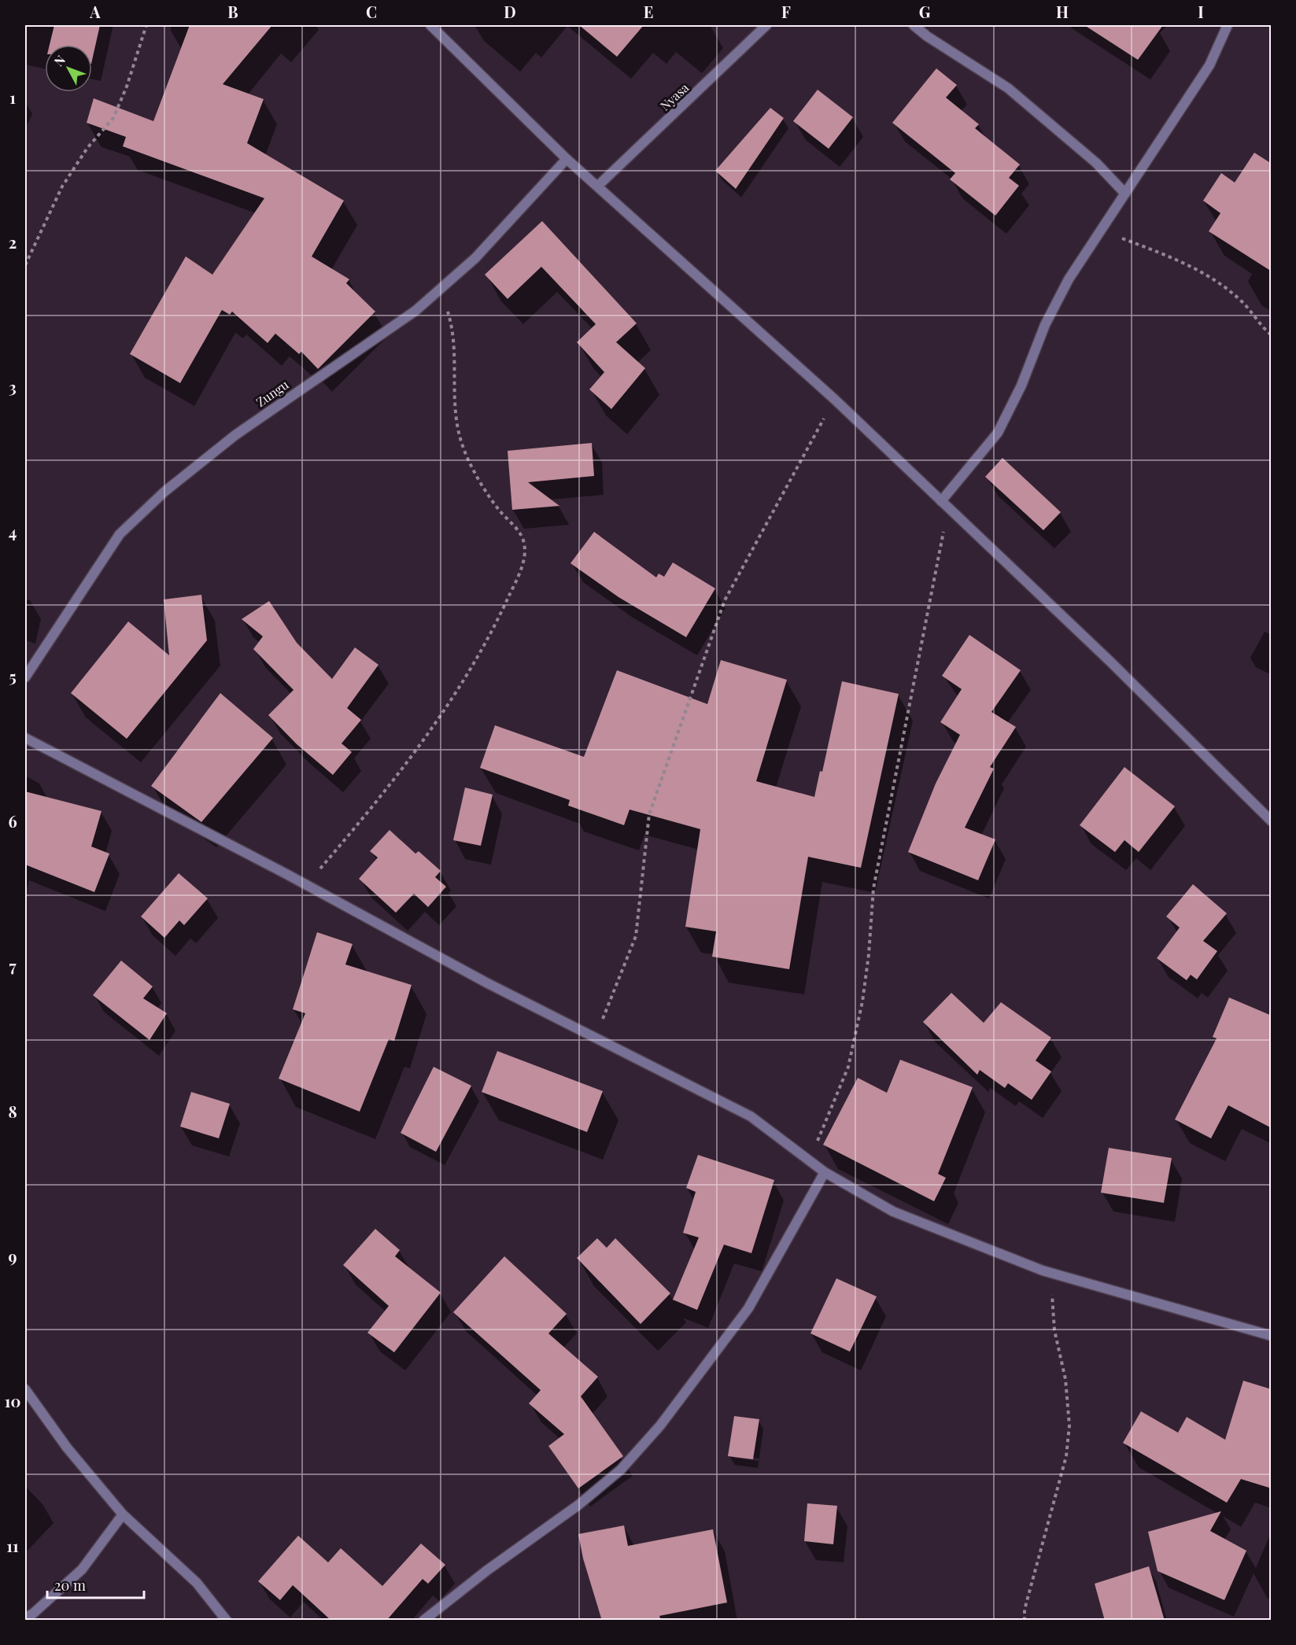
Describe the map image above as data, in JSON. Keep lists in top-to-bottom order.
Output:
{
  "streets": {
    "street": ["Nyasa", "Zungu"]
  },
  "scale_bar": "20 m",
  "north": "top left",
  "grid": {
    "columns": [
      "A",
      "B",
      "C",
      "D",
      "E",
      "F",
      "G",
      "H",
      "I"
    ],
    "rows": [
      "1",
      "2",
      "3",
      "4",
      "5",
      "6",
      "7",
      "8",
      "9",
      "10",
      "11"
    ]
  }
}
